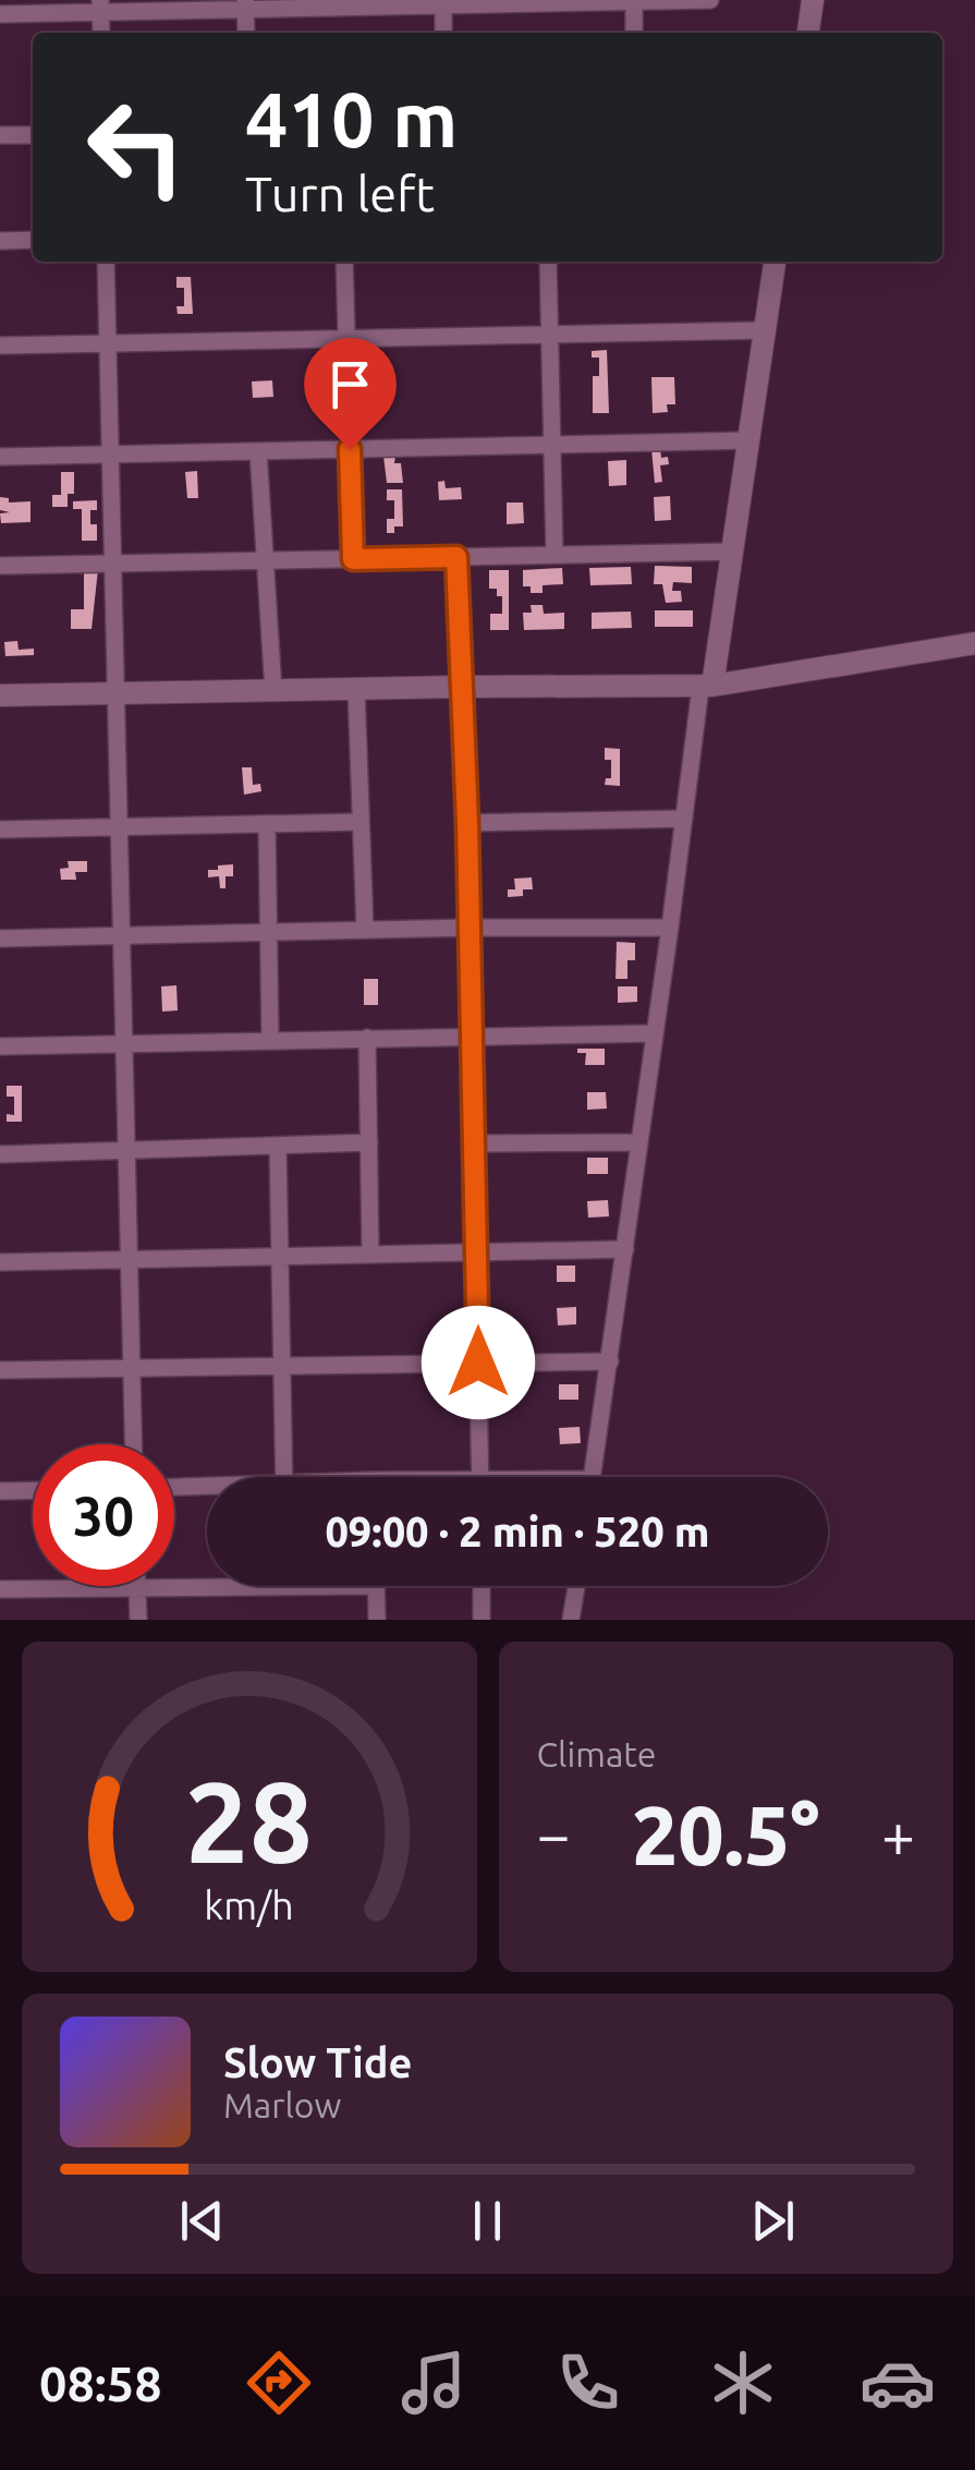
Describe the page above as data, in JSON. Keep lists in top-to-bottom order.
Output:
{
  "page": {
    "turn": ["410 m", "Turn left"],
    "limit": "30",
    "trip": "09:00 · 2 min · 520 m",
    "tile": "Climate",
    "heat": ["−", "20.5°", "+"],
    "song": ["Slow Tide", "Marlow"],
    "tabs": "08:58",
    "gauge": ["28", "km/h"]
  }
}
